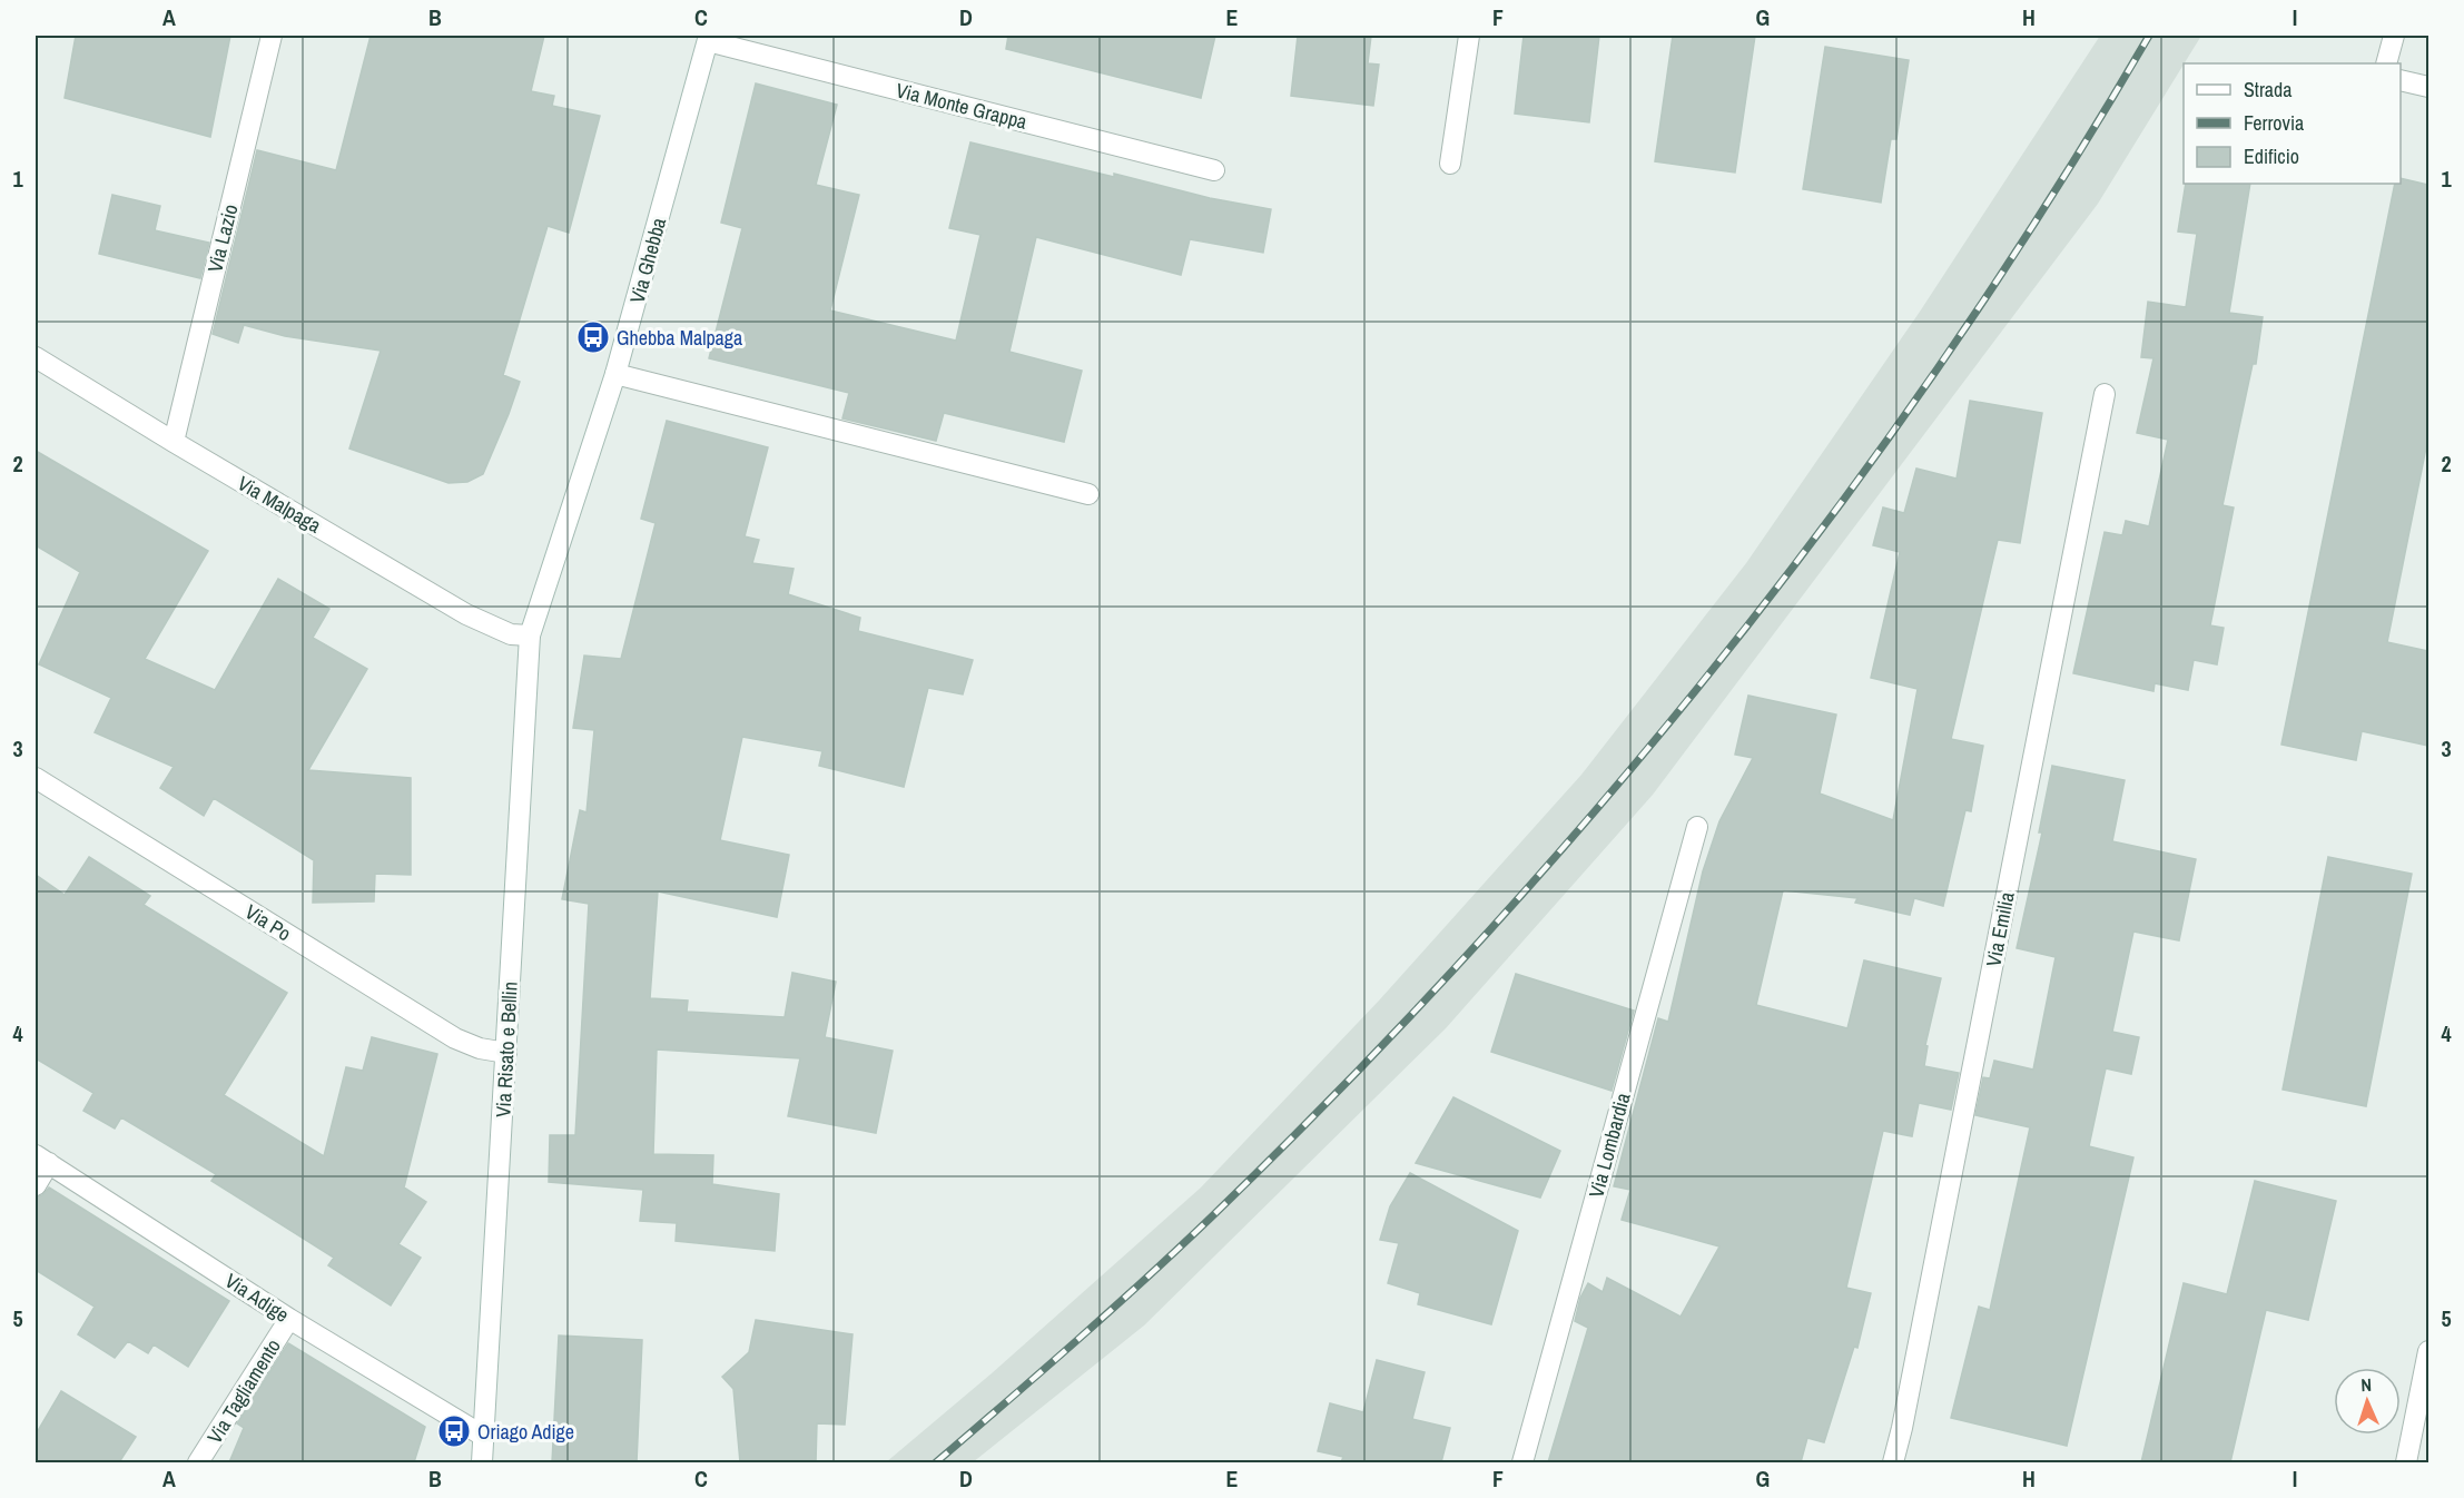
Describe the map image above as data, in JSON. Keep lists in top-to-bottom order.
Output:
{
  "streets": {
    "street": [
      "Via Monte Grappa",
      "Via Lazio",
      "Via Ghebba",
      "Via Malpaga",
      "Via Po",
      "Via Emilia",
      "Via Risato e Bellin",
      "Via Lombardia",
      "Via Adige",
      "Via Tagliamento"
    ]
  },
  "crossings": [
    ["Via Monte Grappa", "Via Ghebba"],
    ["Via Lazio", "Via Malpaga"],
    ["Via Ghebba", "Via Malpaga"],
    ["Via Ghebba", "Via Risato e Bellin"],
    ["Via Malpaga", "Via Risato e Bellin"],
    ["Via Po", "Via Risato e Bellin"],
    ["Via Risato e Bellin", "Via Adige"],
    ["Via Adige", "Via Tagliamento"]
  ],
  "places": {
    "bus stop": ["Ghebba Malpaga", "Oriago Adige"]
  },
  "legend": ["Strada", "Ferrovia", "Edificio"],
  "north": "top",
  "grid": {
    "columns": [
      "A",
      "B",
      "C",
      "D",
      "E",
      "F",
      "G",
      "H",
      "I"
    ],
    "rows": [
      "1",
      "2",
      "3",
      "4",
      "5"
    ]
  }
}
